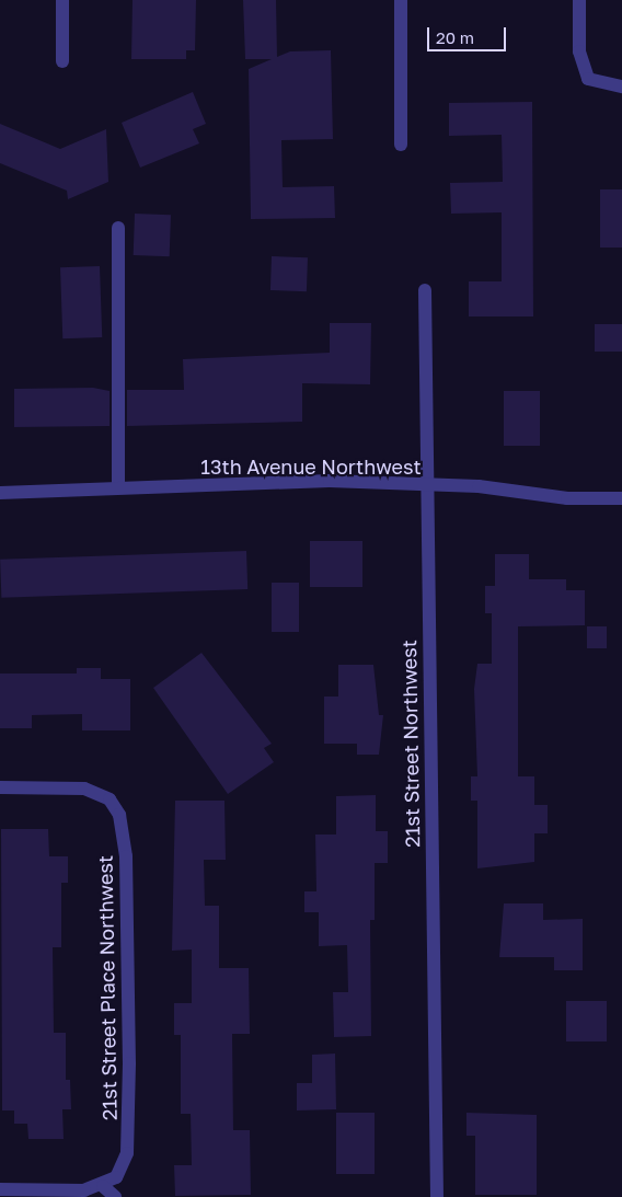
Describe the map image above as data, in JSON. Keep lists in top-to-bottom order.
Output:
{
  "streets": {
    "street": ["13th Avenue Northwest", "21st Street Northwest", "21st Street Place Northwest"]
  },
  "crossings": [
    ["13th Avenue Northwest", "21st Street Northwest"]
  ],
  "scale_bar": "20 m"
}
